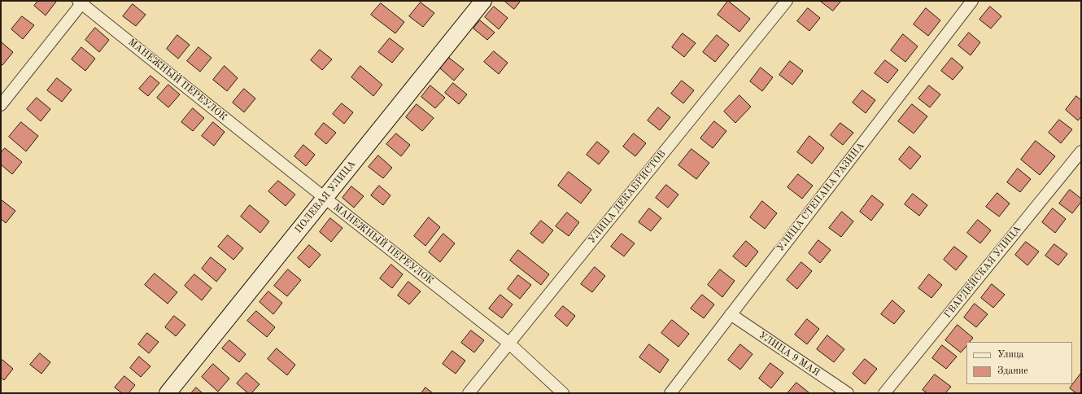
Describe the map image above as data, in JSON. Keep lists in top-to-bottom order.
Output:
{
  "streets": {
    "street": [
      "МАНЕЖНЫЙ ПЕРЕУЛОК",
      "ПОЛЕВАЯ УЛИЦА",
      "УЛИЦА ДЕКАБРИСТОВ",
      "УЛИЦА СТЕПАНА РАЗИНА",
      "ГВАРДЕЙСКАЯ УЛИЦА",
      "УЛИЦА 9 МАЯ"
    ]
  },
  "crossings": [
    ["МАНЕЖНЫЙ ПЕРЕУЛОК", "ПОЛЕВАЯ УЛИЦА"],
    ["МАНЕЖНЫЙ ПЕРЕУЛОК", "УЛИЦА ДЕКАБРИСТОВ"],
    ["УЛИЦА СТЕПАНА РАЗИНА", "УЛИЦА 9 МАЯ"]
  ],
  "legend": ["Улица", "Здание"]
}
